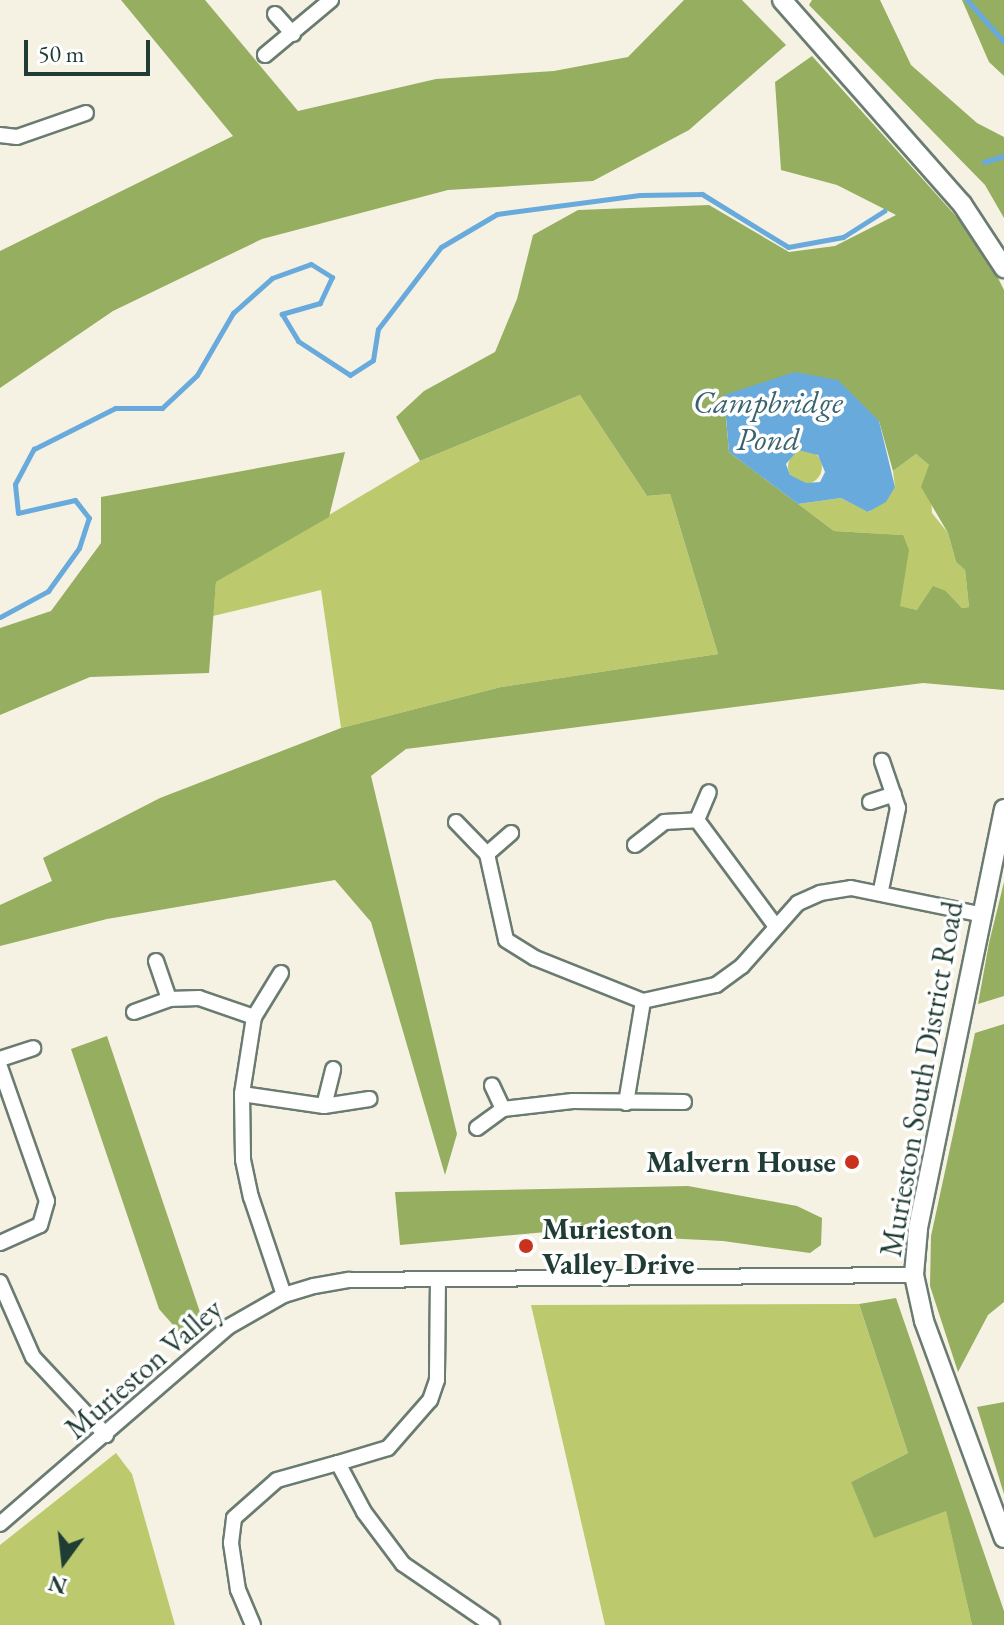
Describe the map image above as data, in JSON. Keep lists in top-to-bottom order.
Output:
{
  "streets": {
    "street": ["Murieston South District Road", "Murieston Valley"]
  },
  "crossings": [
    ["Murieston South District Road", "Murieston Valley"]
  ],
  "water": ["Campbridge Pond"],
  "places": ["Malvern House", "Murieston Valley Drive"],
  "scale_bar": "50 m",
  "north": "bottom"
}
